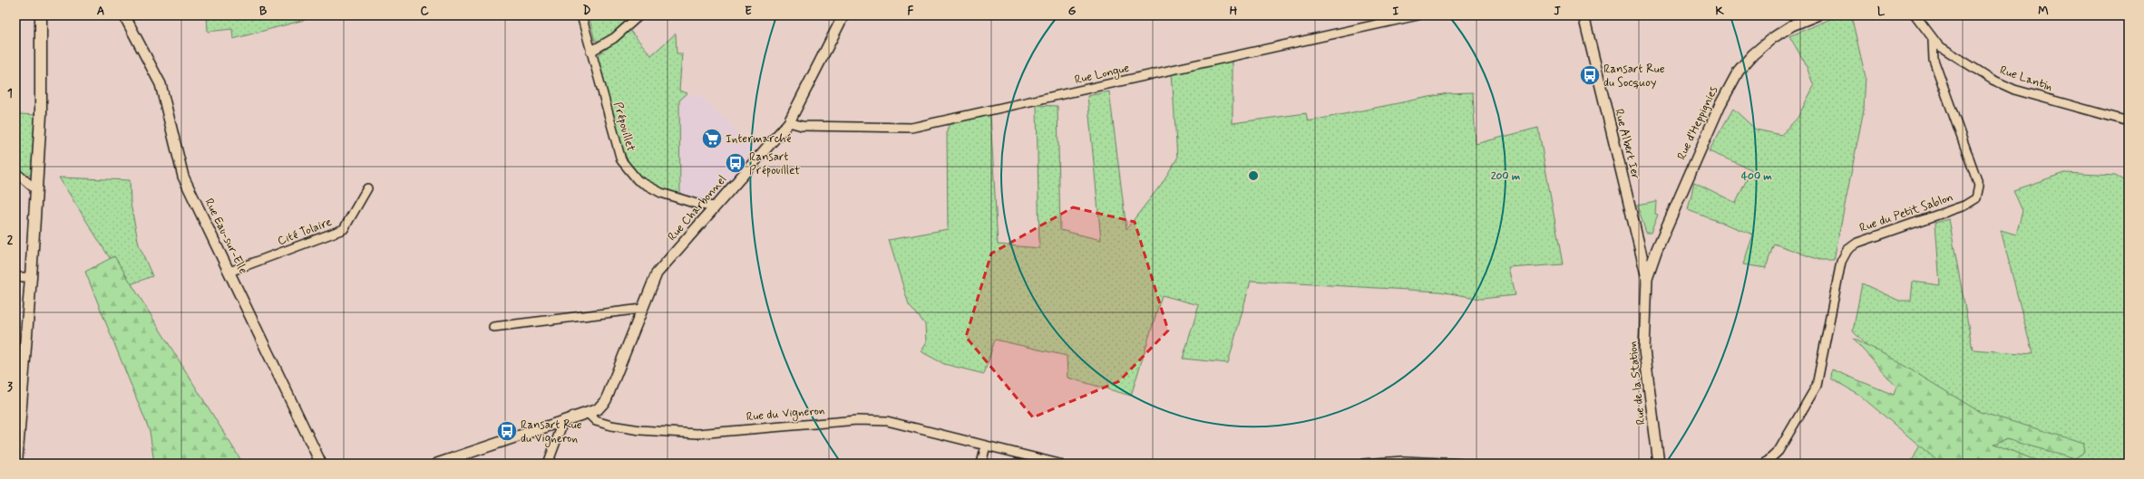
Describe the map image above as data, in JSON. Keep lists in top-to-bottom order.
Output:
{
  "streets": {
    "street": [
      "Rue Longue",
      "Rue Lantin",
      "Rue d'Heppignies",
      "Prépouillet",
      "Rue Albert Ier",
      "Rue Charbonnel",
      "Rue du Petit Sablon",
      "Cité Tolaire",
      "Rue Eau-sur-Elle",
      "Rue de la Station",
      "Rue du Vigneron"
    ]
  },
  "crossings": [
    ["Rue Longue", "Rue Charbonnel"],
    ["Rue Lantin", "Rue du Petit Sablon"],
    ["Rue d'Heppignies", "Rue Albert Ier"],
    ["Rue d'Heppignies", "Rue de la Station"],
    ["Prépouillet", "Rue Charbonnel"],
    ["Rue Albert Ier", "Rue de la Station"],
    ["Rue Charbonnel", "Rue du Vigneron"],
    ["Cité Tolaire", "Rue Eau-sur-Elle"]
  ],
  "places": {
    "bus stop": ["Ransart Rue du Socquoy", "Ransart Prépouillet", "Ransart Rue du Vigneron"],
    "supermarket": ["Intermarché"]
  },
  "grid": {
    "columns": [
      "A",
      "B",
      "C",
      "D",
      "E",
      "F",
      "G",
      "H",
      "I",
      "J",
      "K",
      "L",
      "M"
    ],
    "rows": ["1", "2", "3"]
  },
  "rings": ["200 m", "400 m"]
}
